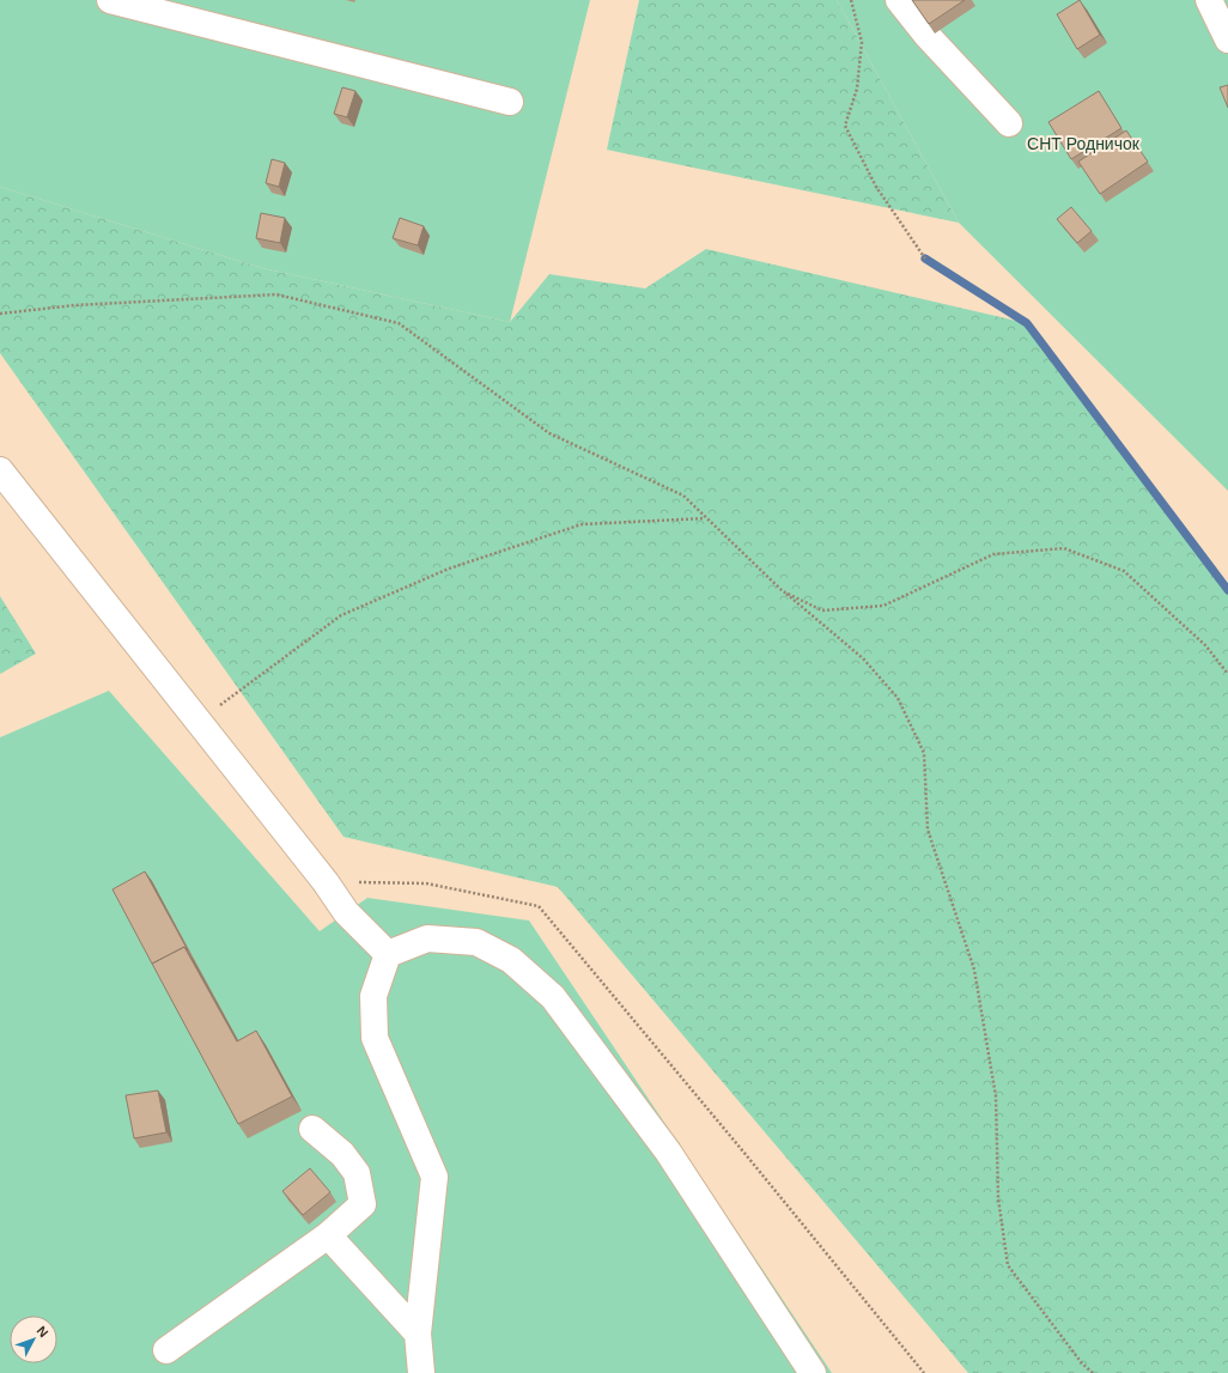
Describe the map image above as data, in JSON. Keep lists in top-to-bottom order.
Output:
{
  "parks": ["СНТ Родничок"],
  "north": "top right"
}
